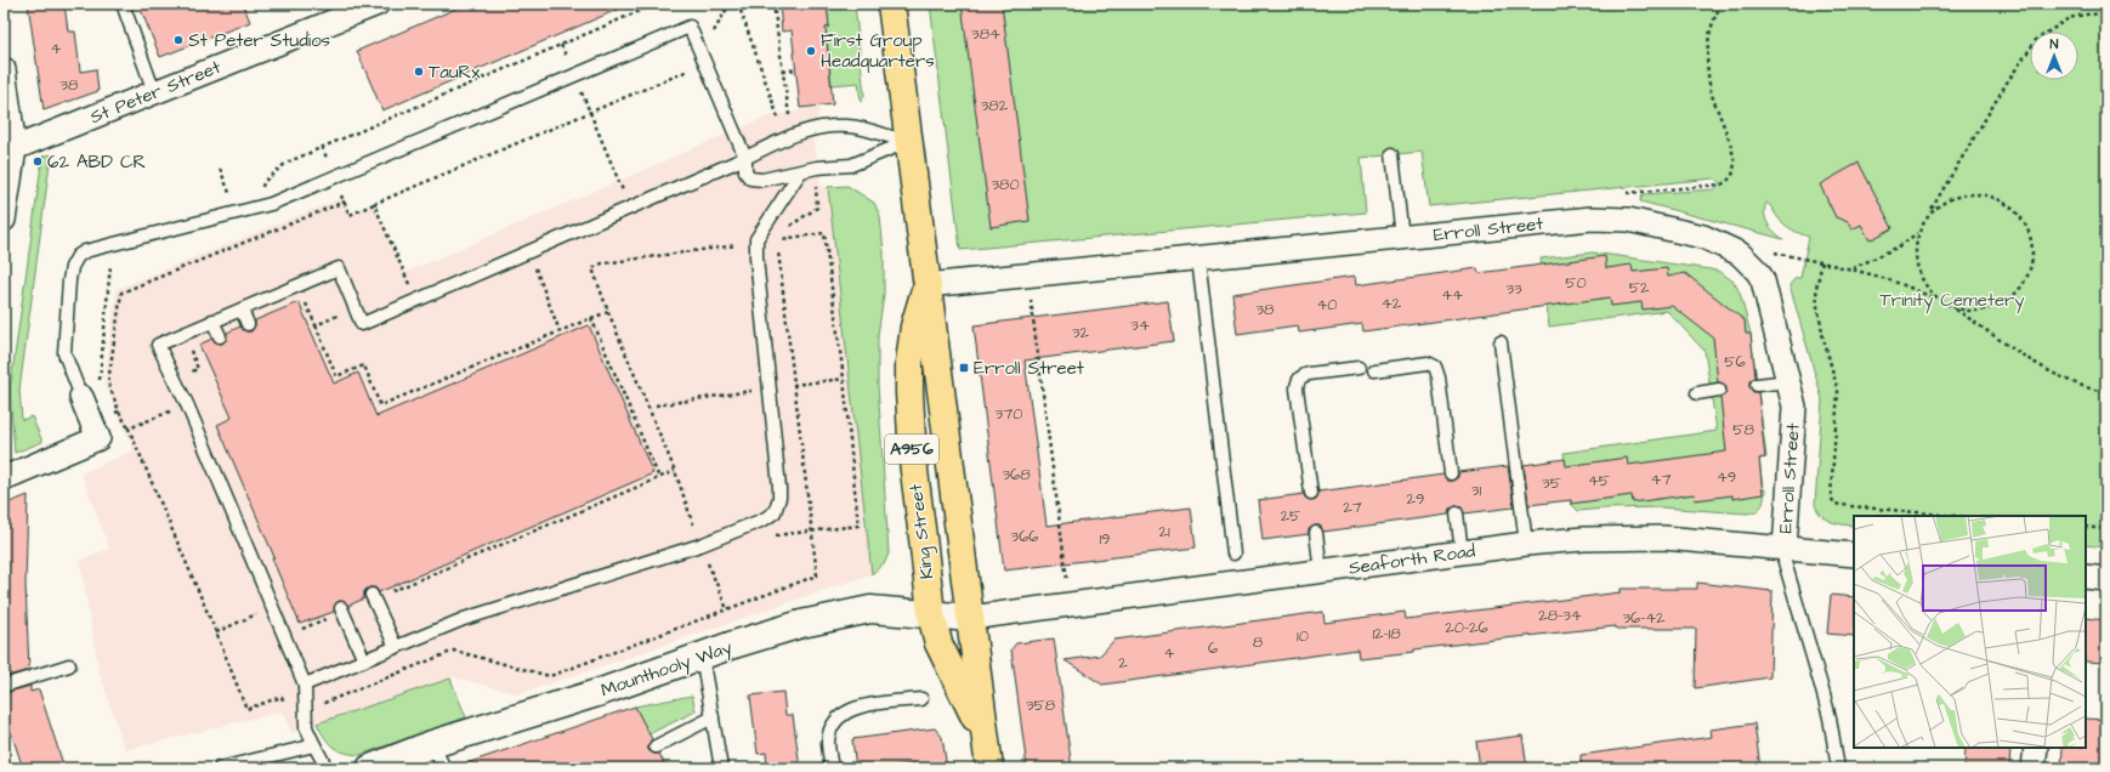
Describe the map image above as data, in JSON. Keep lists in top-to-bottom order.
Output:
{
  "streets": {
    "main road": ["A956", "King Street", "Mounthooly Way"],
    "street": ["St Peter Street", "Erroll Street", "Seaforth Road"]
  },
  "crossings": [
    ["Erroll Street", "King Street"],
    ["Erroll Street", "Seaforth Road"],
    ["King Street", "Seaforth Road"],
    ["King Street", "Mounthooly Way"],
    ["Seaforth Road", "Mounthooly Way"]
  ],
  "parks": ["Trinity Cemetery"],
  "places": {
    "other": [
      "St Peter Studios",
      "First Group Headquarters",
      "TauRx",
      "62 ABD CR"
    ],
    "transit": ["Erroll Street"]
  },
  "house_numbers": [
    "384",
    "4",
    "38",
    "382",
    "380",
    "50",
    "52",
    "33",
    "44",
    "42",
    "40",
    "38",
    "34",
    "32",
    "56",
    "370",
    "58",
    "368",
    "49",
    "47",
    "45",
    "35",
    "31",
    "29",
    "27",
    "25",
    "21",
    "366",
    "19",
    "28-34",
    "36-42",
    "20-26",
    "12-18",
    "10",
    "8",
    "6",
    "4",
    "2",
    "358"
  ],
  "north": "top"
}
